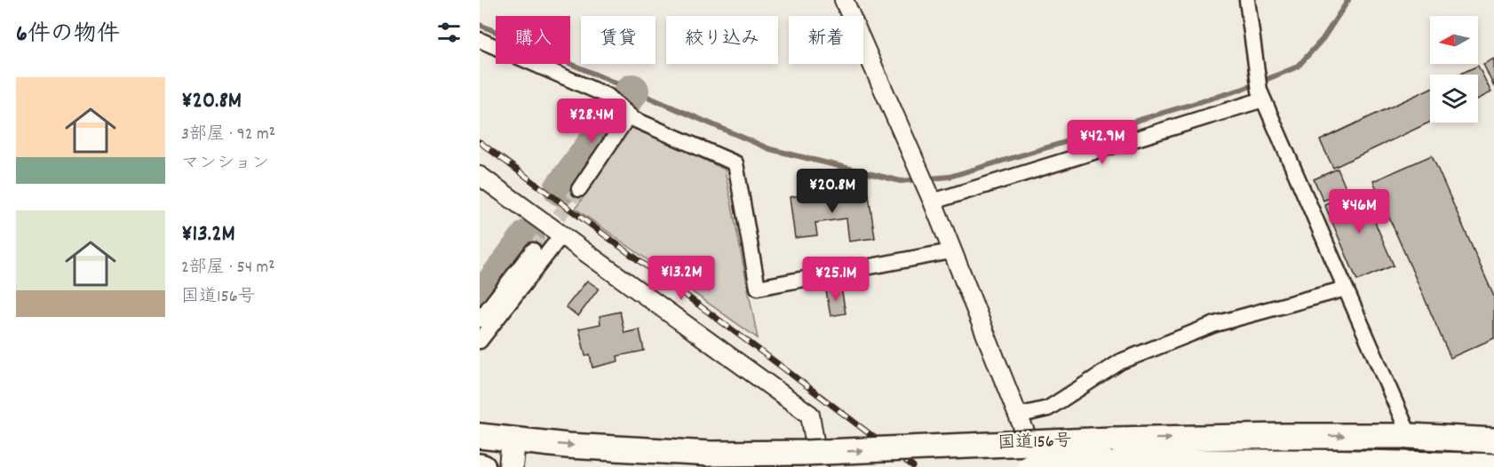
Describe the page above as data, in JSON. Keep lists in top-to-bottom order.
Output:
{
  "streets": {
    "highway": ["国道156号"]
  },
  "north": "left",
  "page": {
    "heading": "6件の物件",
    "chip": [
      "購入",
      "賃貸",
      "絞り込み",
      "新着"
    ],
    "list": [
      {
        "name": "¥20.8M",
        "note": "3部屋 · 92 m² · マンション"
      },
      {
        "name": "¥13.2M",
        "note": "2部屋 · 54 m² · 国道156号"
      }
    ],
    "price": [
      "¥28.4M",
      "¥42.9M",
      "¥20.8M",
      "¥46M",
      "¥13.2M",
      "¥25.1M"
    ]
  }
}
